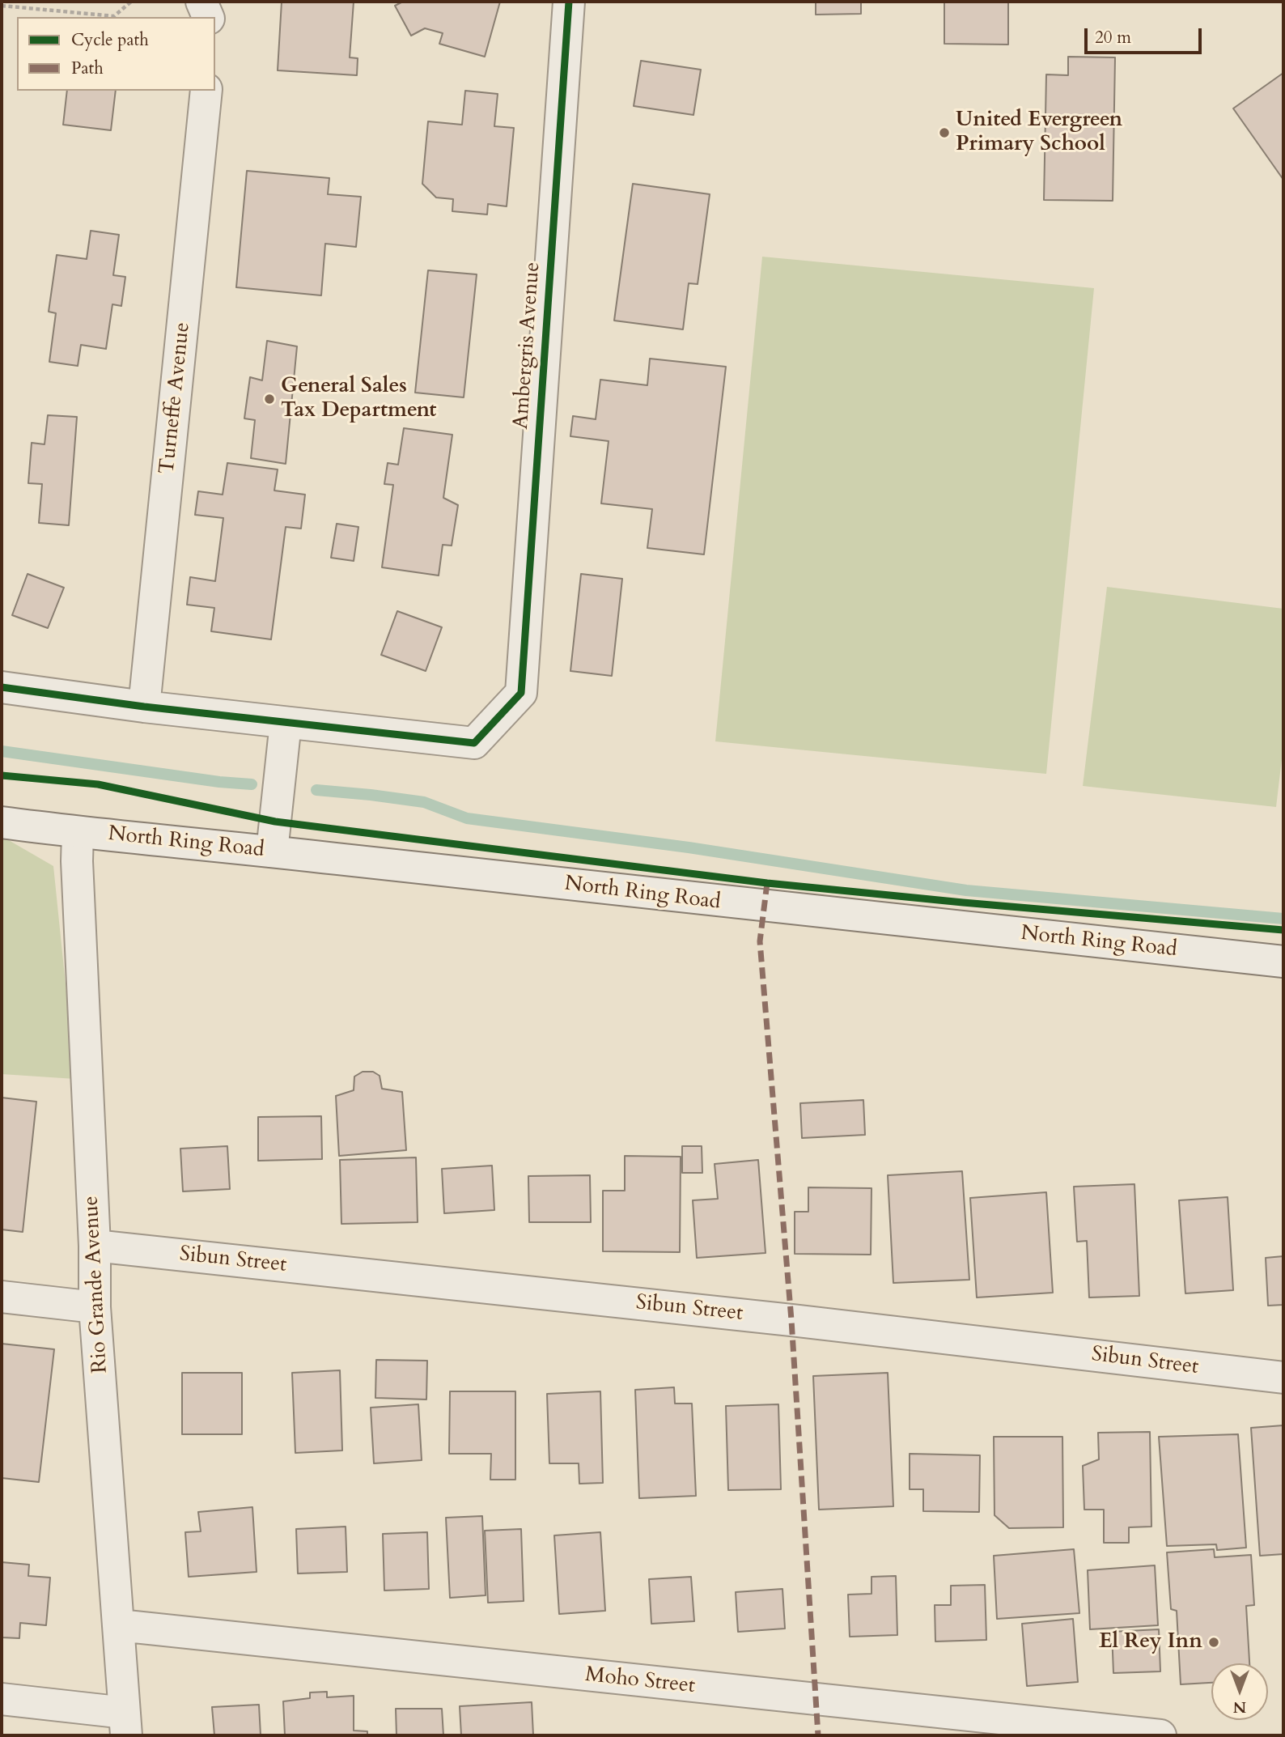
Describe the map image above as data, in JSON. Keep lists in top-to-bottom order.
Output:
{
  "streets": {
    "street": [
      "Ambergris Avenue",
      "Turneffe Avenue",
      "North Ring Road",
      "Sibun Street",
      "Rio Grande Avenue",
      "Moho Street"
    ]
  },
  "crossings": [
    ["North Ring Road", "Rio Grande Avenue"],
    ["Sibun Street", "Rio Grande Avenue"],
    ["Rio Grande Avenue", "Moho Street"]
  ],
  "places": ["United Evergreen Primary School", "General Sales Tax Department", "El Rey Inn"],
  "legend": ["Cycle path", "Path"],
  "scale_bar": "20 m",
  "north": "bottom"
}
